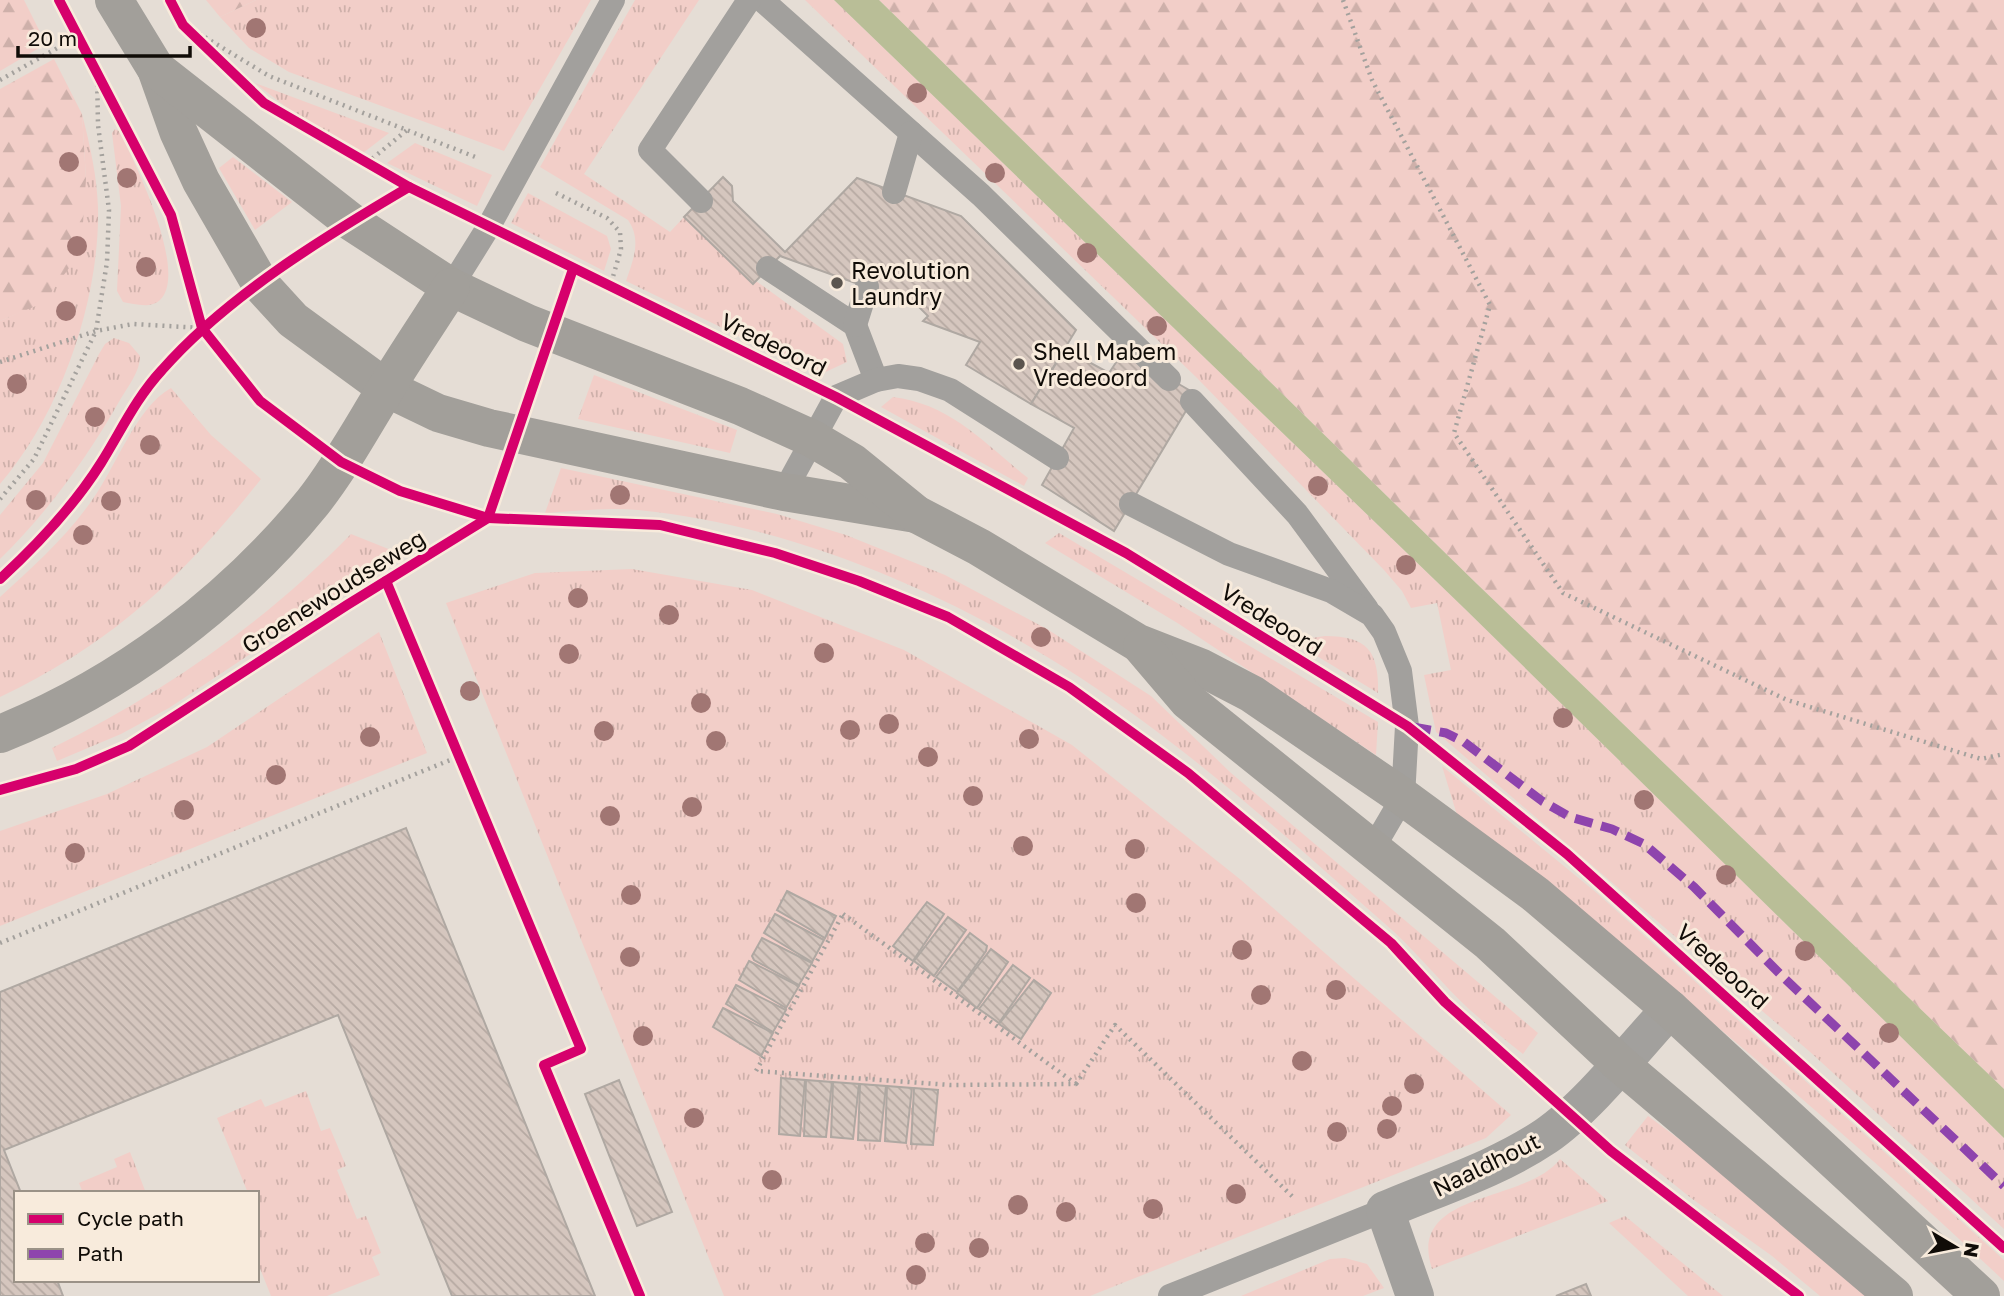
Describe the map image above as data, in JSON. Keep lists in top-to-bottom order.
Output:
{
  "streets": {
    "street": ["Naaldhout"],
    "cycle path": ["Vredeoord", "Groenewoudseweg"]
  },
  "places": ["Revolution Laundry", "Shell Mabem Vredeoord"],
  "legend": ["Cycle path", "Path"],
  "scale_bar": "20 m",
  "north": "right"
}
